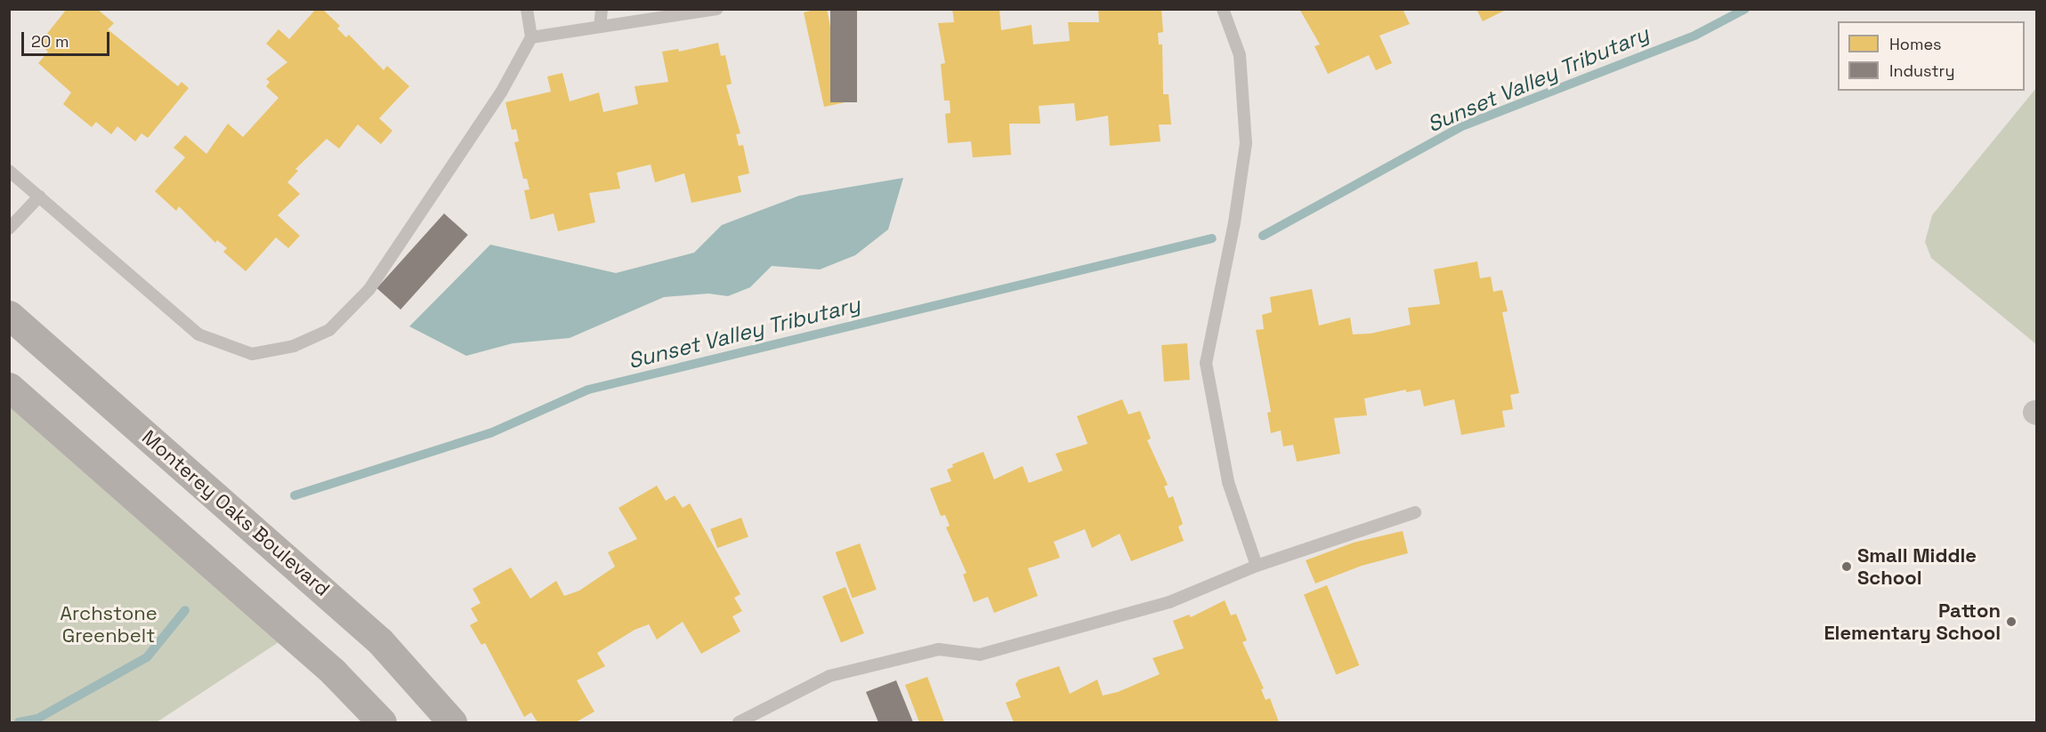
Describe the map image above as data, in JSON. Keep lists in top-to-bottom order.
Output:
{
  "streets": {
    "street": ["Monterey Oaks Boulevard"]
  },
  "water": ["Sunset Valley Tributary"],
  "parks": ["Archstone Greenbelt"],
  "places": ["Small Middle School", "Patton Elementary School"],
  "legend": ["Homes", "Industry"],
  "scale_bar": "20 m"
}
